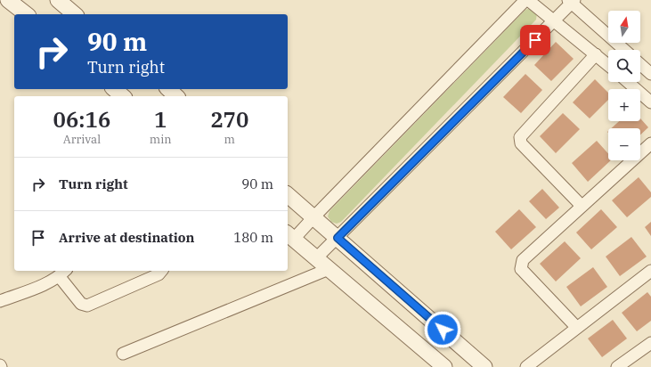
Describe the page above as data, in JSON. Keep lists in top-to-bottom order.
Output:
{
  "north": "top",
  "page": {
    "map_buttons": ["+", "−"],
    "turn": ["90 m", "Turn right"],
    "eta": [
      "06:16",
      "Arrival",
      "1",
      "min",
      "270",
      "m"
    ],
    "list": [
      {
        "name": "Turn right",
        "value": "90 m"
      },
      {
        "name": "Arrive at destination",
        "value": "180 m"
      }
    ]
  }
}
